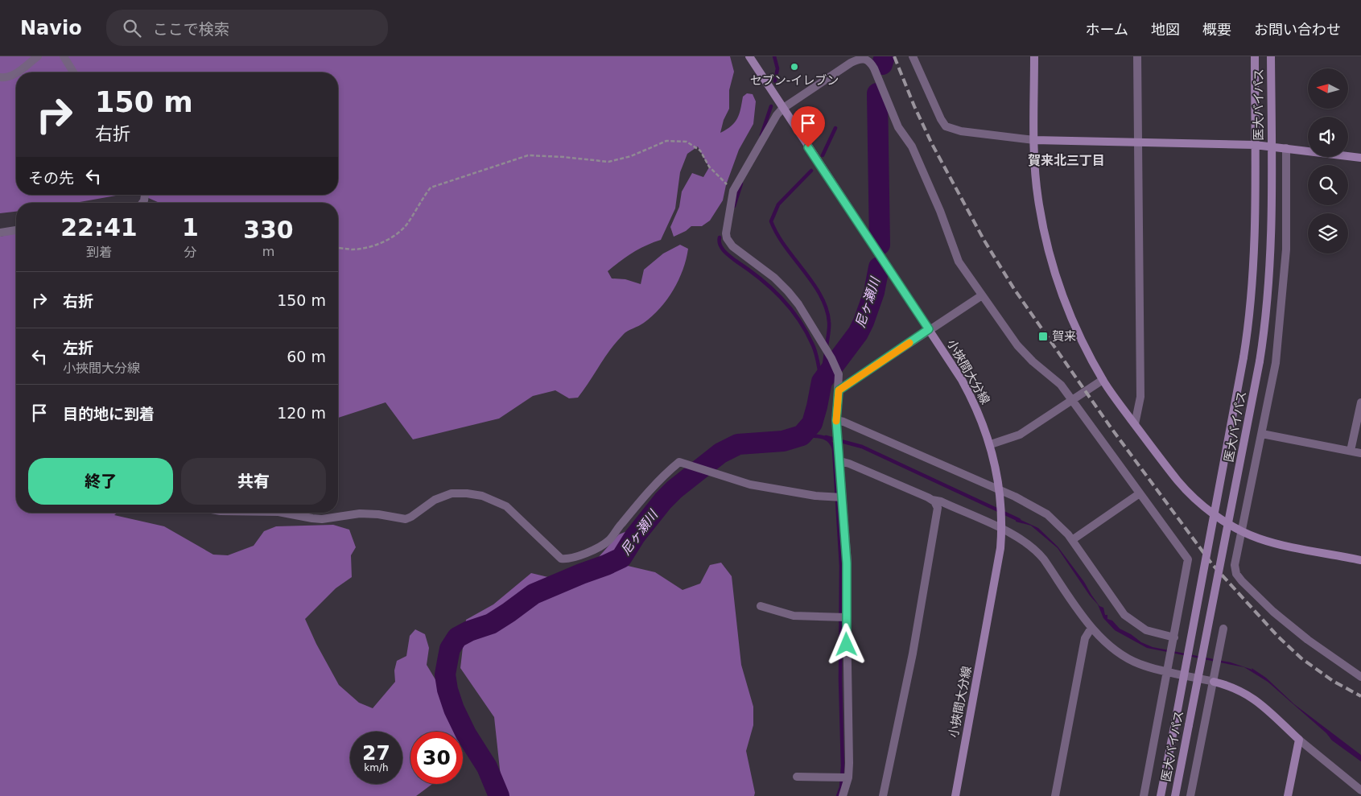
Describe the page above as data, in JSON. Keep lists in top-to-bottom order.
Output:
{
  "streets": {
    "main road": ["医大バイパス", "小挾間大分線"]
  },
  "districts": ["賀来北三丁目"],
  "water": ["尼ヶ瀬川"],
  "places": {
    "other": ["セブン-イレブン"],
    "transit": ["賀来"]
  },
  "north": "left",
  "page": {
    "header": "Navio",
    "search": "ここで検索",
    "nav": [
      "ホーム",
      "地図",
      "概要",
      "お問い合わせ"
    ],
    "turn": ["150 m", "右折"],
    "then": "その先",
    "eta": [
      "22:41",
      "到着",
      "1",
      "分",
      "330",
      "m"
    ],
    "list": [
      {
        "name": "右折",
        "value": "150 m"
      },
      {
        "name": "左折",
        "note": "小挾間大分線",
        "value": "60 m"
      },
      {
        "name": "目的地に到着",
        "value": "120 m"
      }
    ],
    "buttons": ["終了", "共有"],
    "speed": "27 km/h",
    "limit": "30"
  }
}
